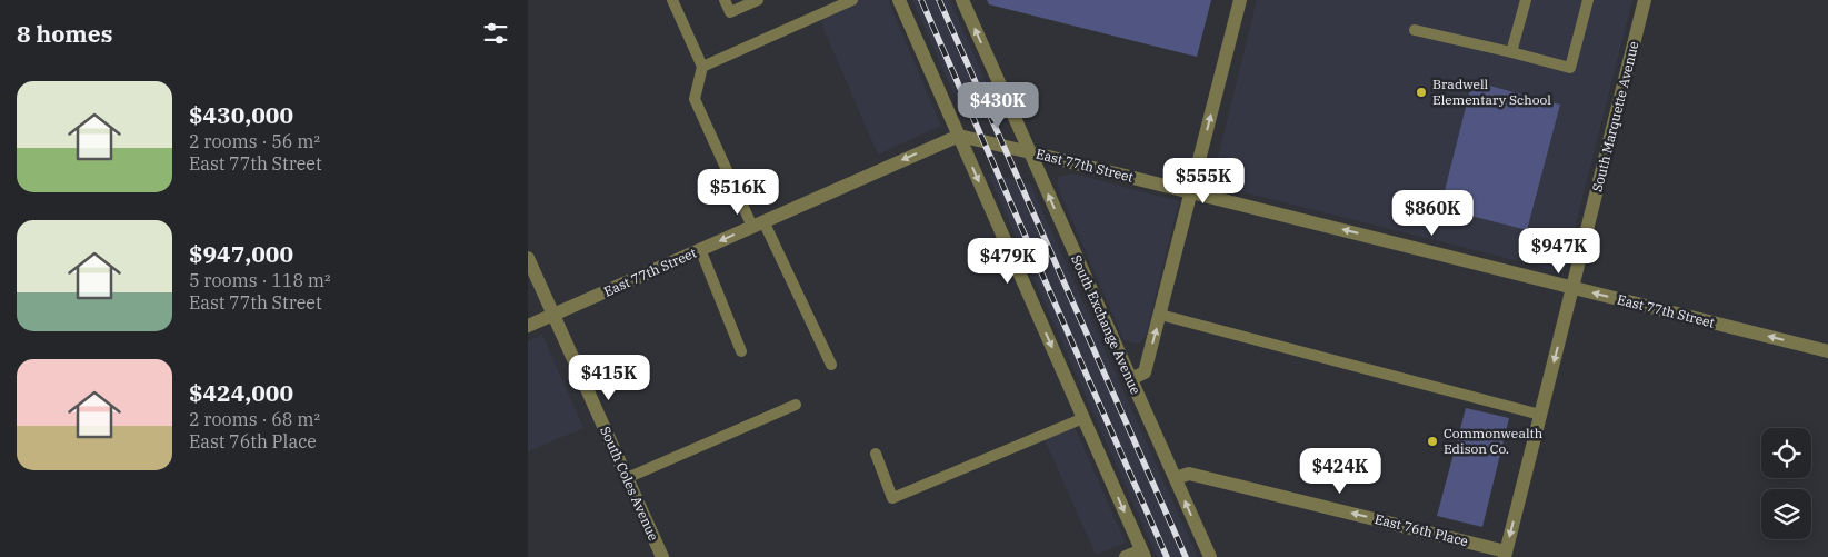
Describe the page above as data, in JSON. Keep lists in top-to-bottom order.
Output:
{
  "streets": {
    "street": [
      "South Marquette Avenue",
      "East 77th Street",
      "South Exchange Avenue",
      "South Coles Avenue",
      "East 76th Place"
    ]
  },
  "crossings": [
    ["South Marquette Avenue", "East 77th Street"],
    ["South Marquette Avenue", "East 76th Place"],
    ["East 77th Street", "South Exchange Avenue"],
    ["East 77th Street", "South Coles Avenue"],
    ["South Exchange Avenue", "East 76th Place"]
  ],
  "one_way": ["South Marquette Avenue", "East 77th Street", "East 76th Place"],
  "places": ["Bradwell Elementary School", "Commonwealth Edison Co."],
  "page": {
    "heading": "8 homes",
    "list": [
      {
        "name": "$430,000",
        "note": "2 rooms · 56 m² · East 77th Street"
      },
      {
        "name": "$947,000",
        "note": "5 rooms · 118 m² · East 77th Street"
      },
      {
        "name": "$424,000",
        "note": "2 rooms · 68 m² · East 76th Place"
      }
    ],
    "price": [
      "$430K",
      "$555K",
      "$516K",
      "$860K",
      "$947K",
      "$479K",
      "$415K",
      "$424K"
    ]
  }
}
